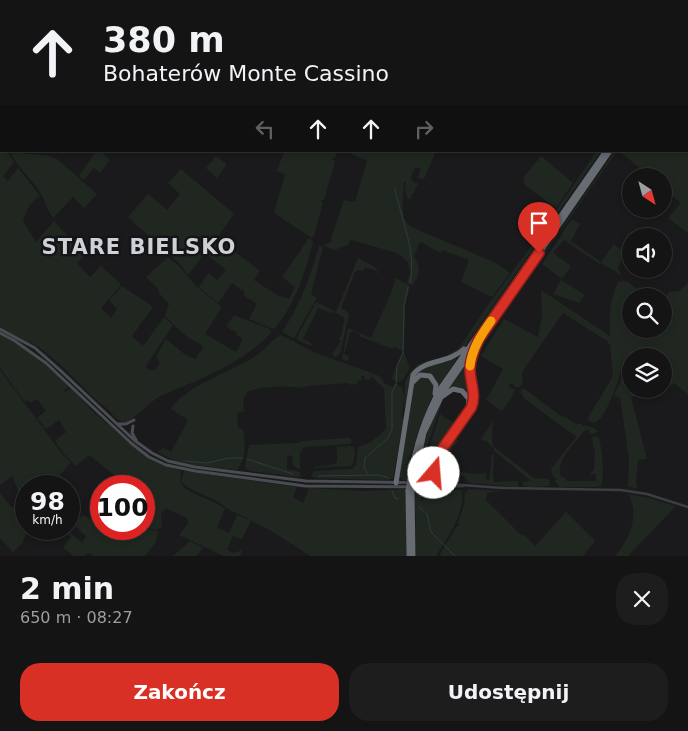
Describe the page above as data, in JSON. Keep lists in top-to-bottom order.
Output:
{
  "districts": ["STARE BIELSKO"],
  "north": "bottom right",
  "page": {
    "turn": ["380 m", "Bohaterów Monte Cassino"],
    "speed": "98 km/h",
    "limit": "100",
    "heading": ["2 min", "650 m · 08:27"],
    "buttons": ["Zakończ", "Udostępnij"]
  }
}
